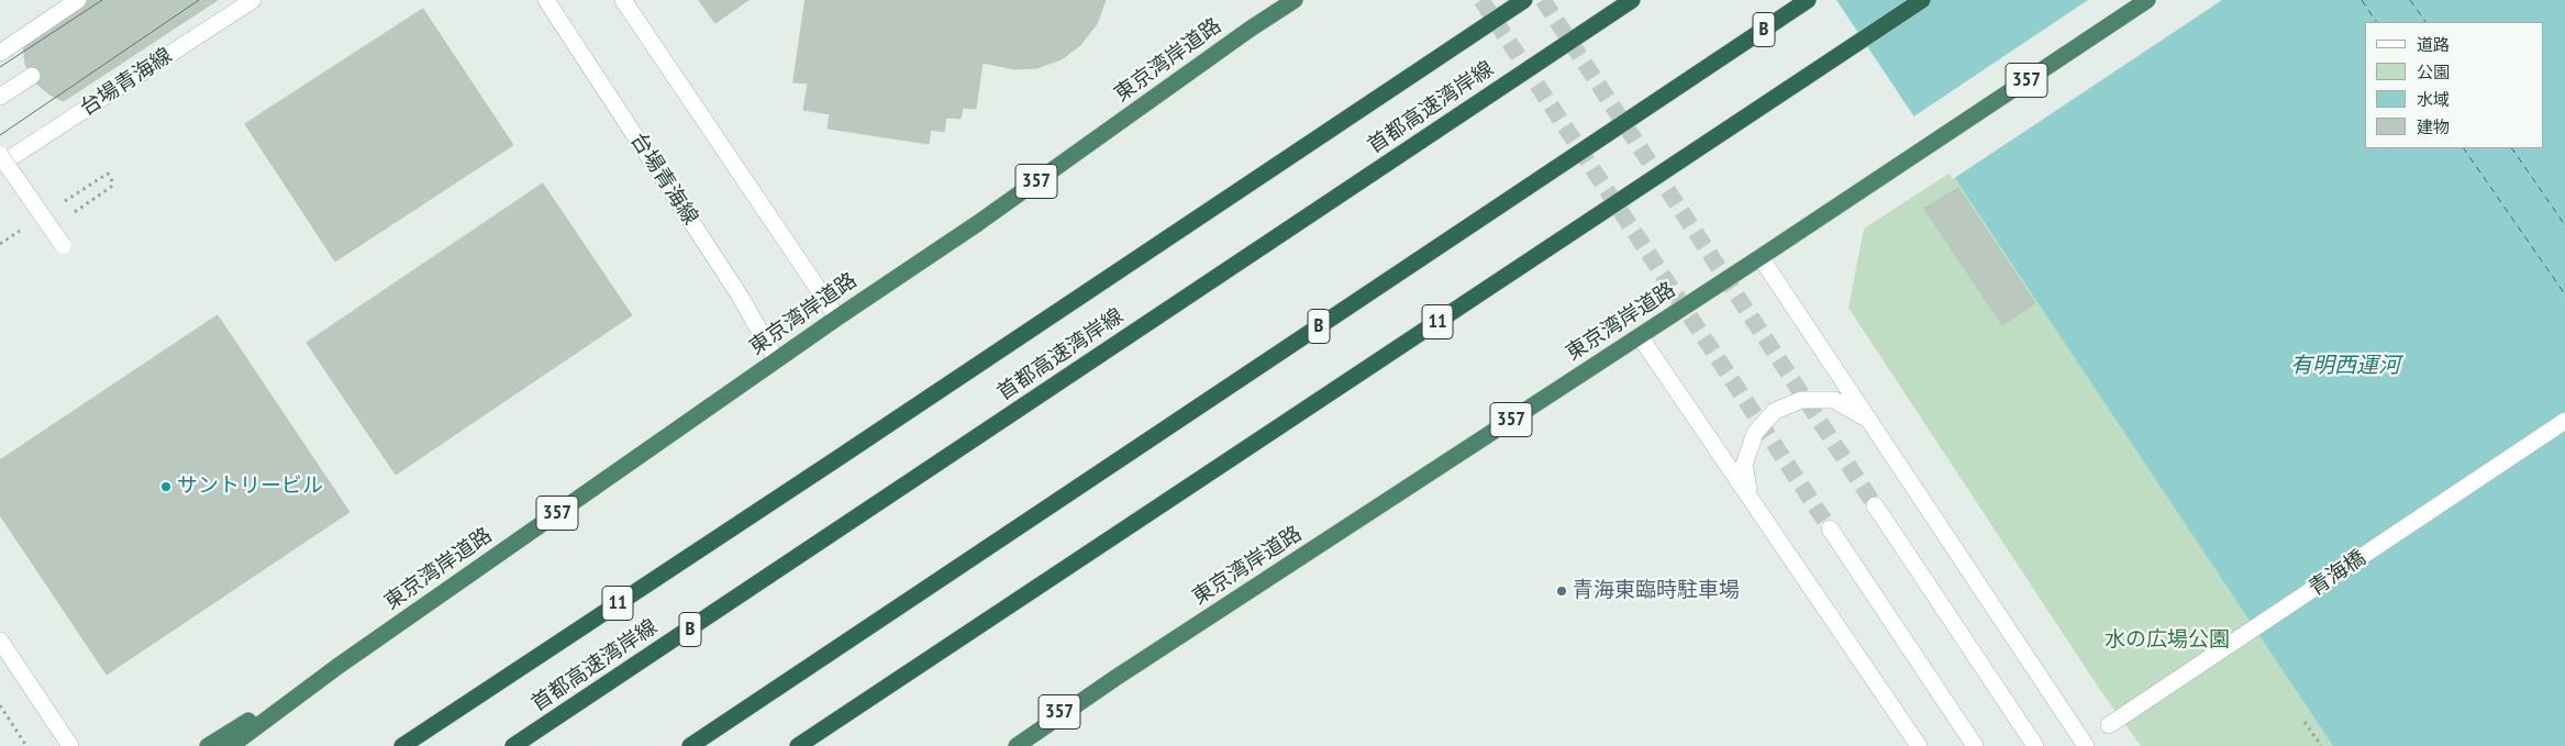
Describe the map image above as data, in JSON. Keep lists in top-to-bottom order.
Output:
{
  "streets": {
    "highway": [
      "B",
      "東京湾岸道路",
      "357",
      "首都高速湾岸線",
      "11"
    ],
    "street": ["台場青海線", "青海橋"]
  },
  "crossings": [
    ["東京湾岸道路", "台場青海線"]
  ],
  "water": ["有明西運河"],
  "parks": ["水の広場公園"],
  "places": ["サントリービル", "青海東臨時駐車場"],
  "legend": [
    "道路",
    "公園",
    "水域",
    "建物"
  ]
}
